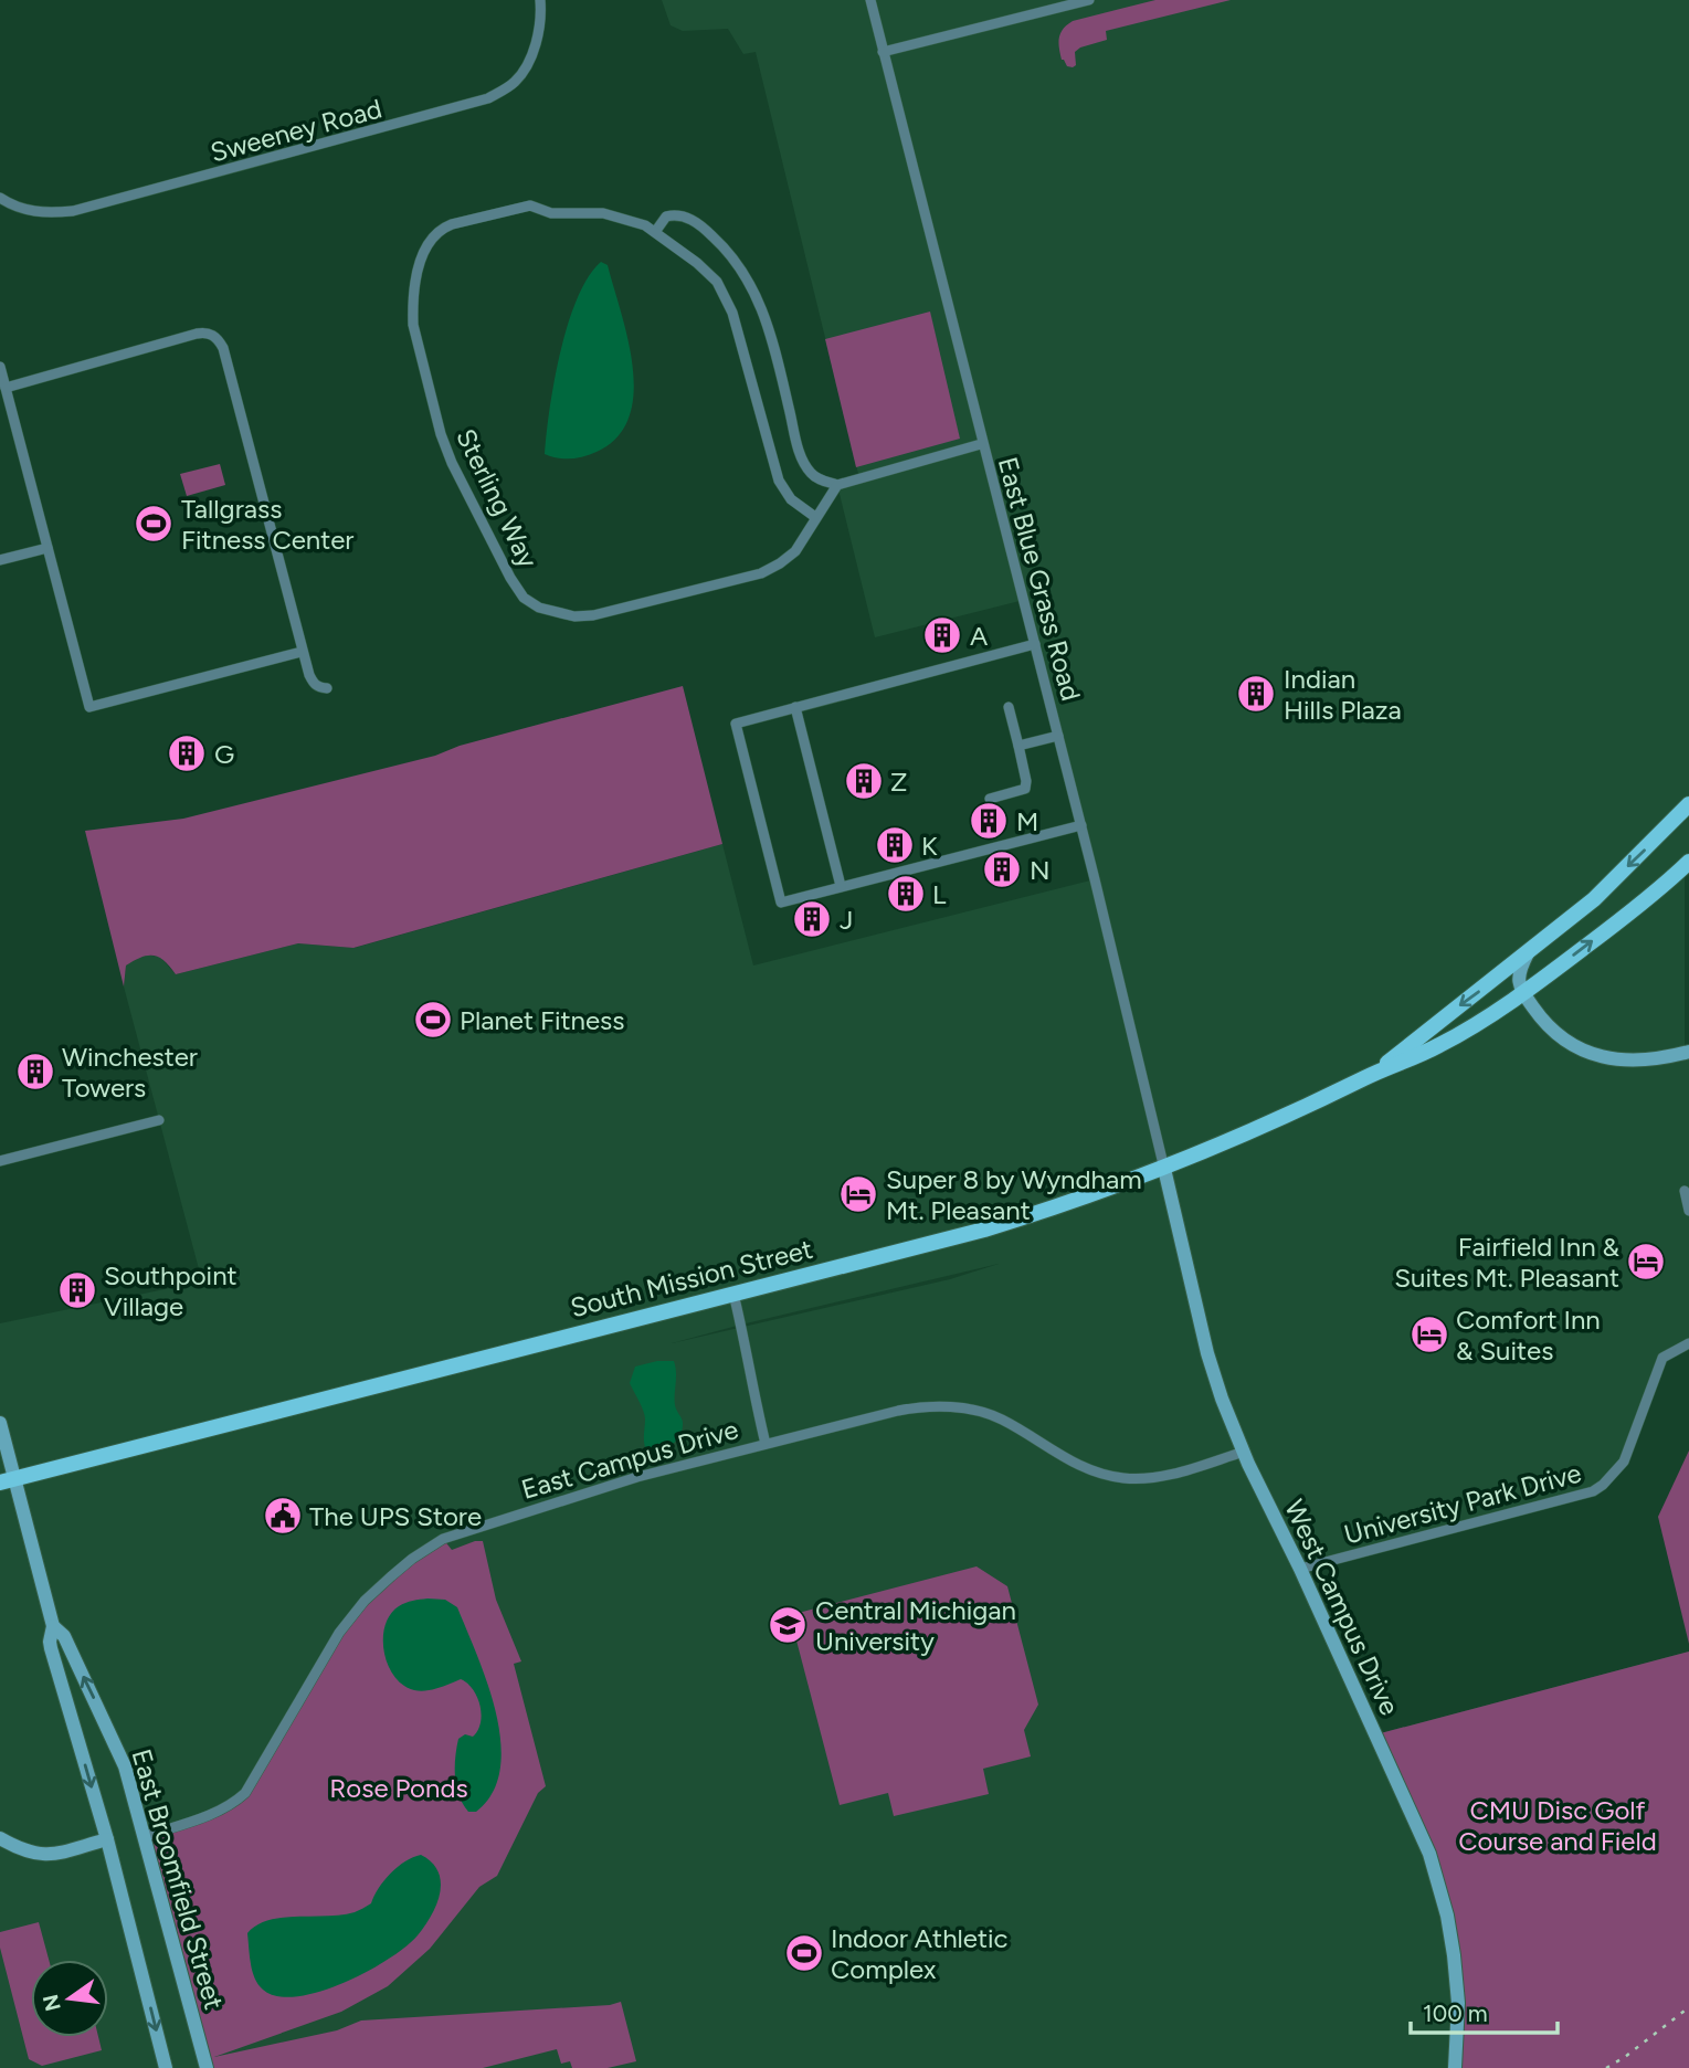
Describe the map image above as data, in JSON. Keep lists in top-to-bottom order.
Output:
{
  "streets": {
    "main road": ["South Mission Street", "West Campus Drive", "East Broomfield Street"],
    "street": [
      "Sweeney Road",
      "Sterling Way",
      "East Blue Grass Road",
      "East Campus Drive",
      "University Park Drive"
    ]
  },
  "crossings": [
    ["East Blue Grass Road", "South Mission Street"],
    ["East Blue Grass Road", "West Campus Drive"],
    ["South Mission Street", "West Campus Drive"],
    ["South Mission Street", "East Broomfield Street"],
    ["East Campus Drive", "West Campus Drive"],
    ["East Campus Drive", "East Broomfield Street"],
    ["University Park Drive", "West Campus Drive"]
  ],
  "parks": ["Rose Ponds", "CMU Disc Golf Course and Field"],
  "places": {
    "sports": ["Tallgrass Fitness Center", "Planet Fitness", "Indoor Athletic Complex"],
    "building": [
      "A",
      "Indian Hills Plaza",
      "G",
      "Z",
      "M",
      "K",
      "N",
      "L",
      "J",
      "Winchester Towers",
      "Southpoint Village"
    ],
    "hotel": ["Super 8 by Wyndham Mt. Pleasant", "Fairfield Inn & Suites Mt. Pleasant", "Comfort Inn & Suites"],
    "public building": ["The UPS Store"],
    "school or university": ["Central Michigan University"]
  },
  "scale_bar": "100 m",
  "north": "left"
}
